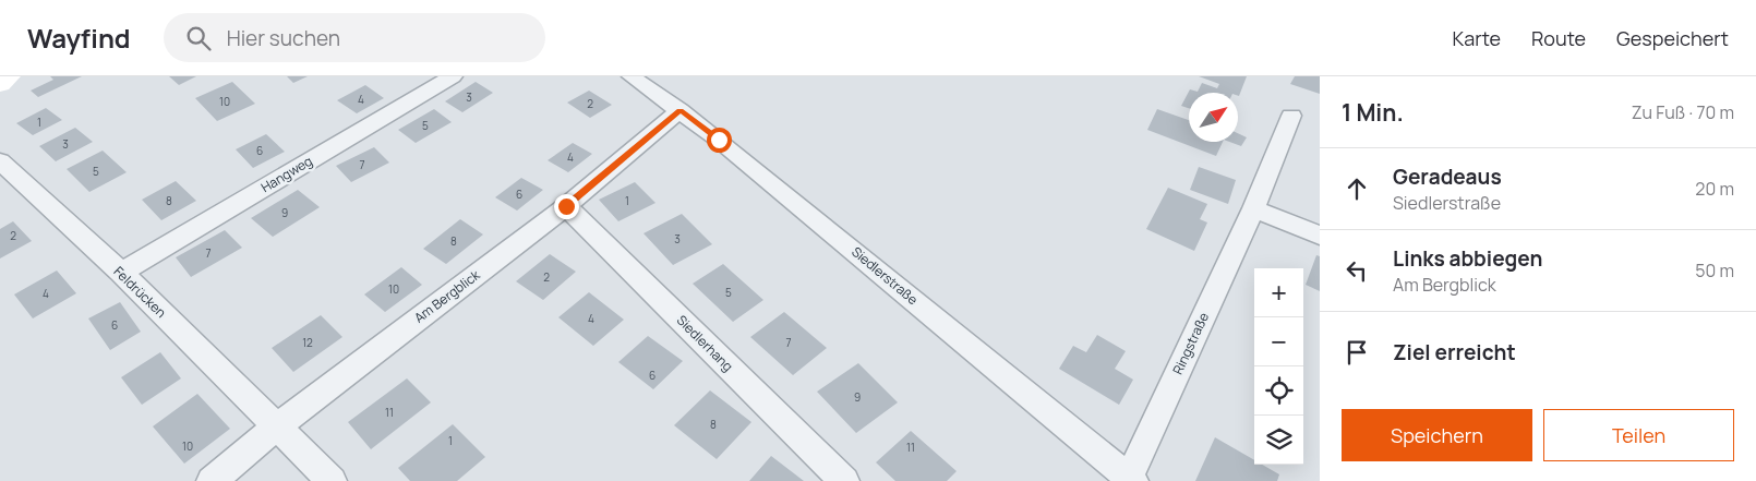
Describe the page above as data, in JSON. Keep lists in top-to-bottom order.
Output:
{
  "streets": {
    "street": [
      "Hangweg",
      "Siedlerstraße",
      "Feldrücken",
      "Am Bergblick",
      "Siedlerhang",
      "Ringstraße"
    ]
  },
  "crossings": [
    ["Hangweg", "Feldrücken"],
    ["Siedlerstraße", "Am Bergblick"],
    ["Siedlerstraße", "Ringstraße"],
    ["Feldrücken", "Am Bergblick"],
    ["Am Bergblick", "Siedlerhang"]
  ],
  "house_numbers": [
    "3",
    "4",
    "10",
    "2",
    "1",
    "5",
    "3",
    "6",
    "4",
    "7",
    "5",
    "6",
    "8",
    "1",
    "9",
    "2",
    "3",
    "8",
    "7",
    "2",
    "10",
    "5",
    "4",
    "4",
    "6",
    "12",
    "7",
    "6",
    "9",
    "11",
    "8",
    "1",
    "10",
    "11"
  ],
  "north": "top right",
  "page": {
    "header": "Wayfind",
    "search": "Hier suchen",
    "nav": ["Karte", "Route", "Gespeichert"],
    "heading": ["1 Min.", "Zu Fuß · 70 m"],
    "list": [
      ["Geradeaus", "Siedlerstraße", "20 m"],
      ["Links abbiegen", "Am Bergblick", "50 m"],
      "Ziel erreicht"
    ],
    "map_buttons": ["+", "−"],
    "buttons": ["Speichern", "Teilen"]
  }
}
